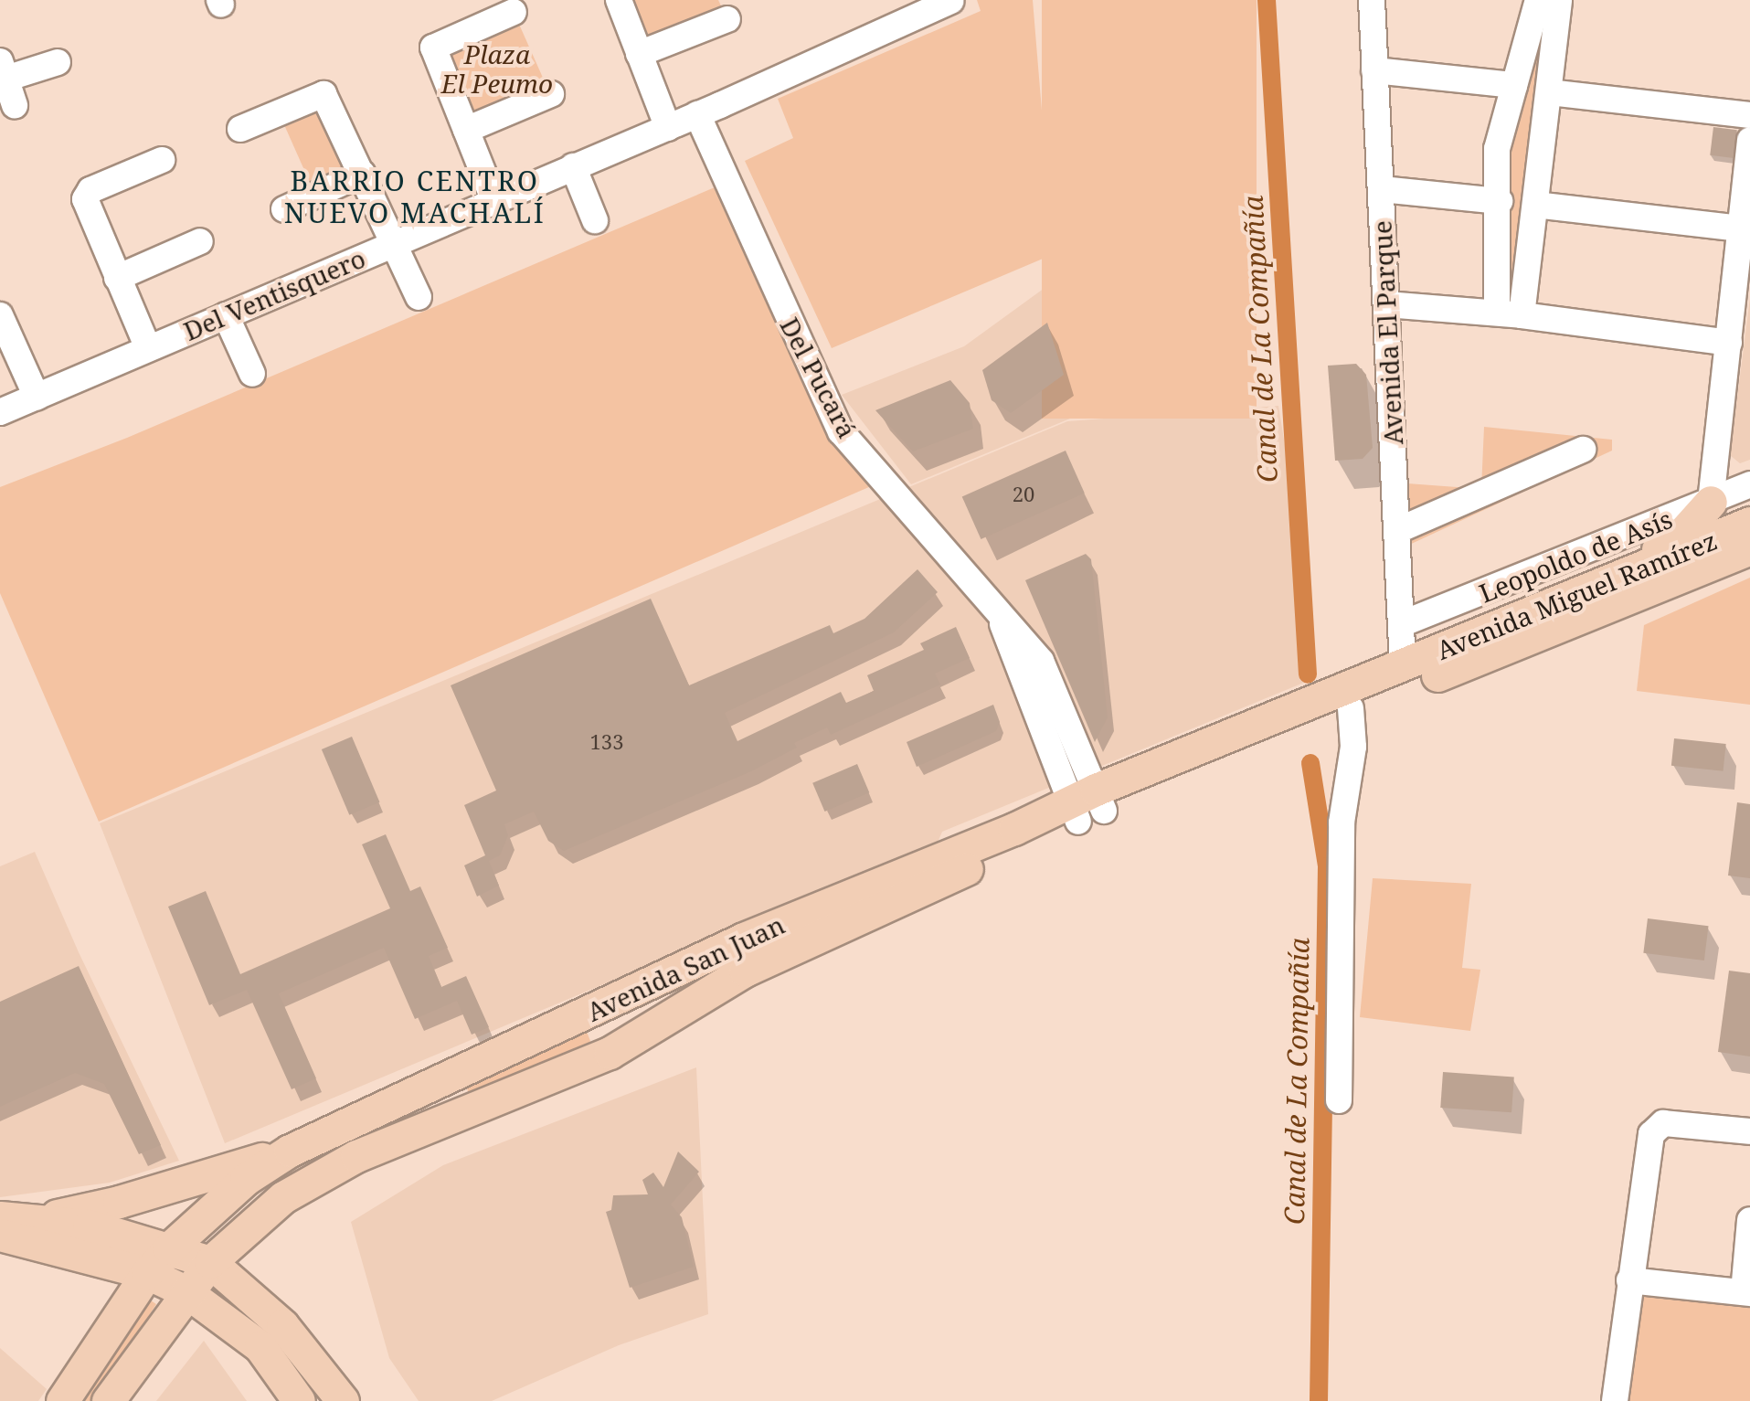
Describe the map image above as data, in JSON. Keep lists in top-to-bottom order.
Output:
{
  "streets": {
    "main road": ["Avenida Miguel Ramírez", "Avenida San Juan"],
    "street": [
      "Del Ventisquero",
      "Avenida El Parque",
      "Del Pucará",
      "Leopoldo de Asís"
    ]
  },
  "crossings": [
    ["Del Ventisquero", "Del Pucará"],
    ["Avenida El Parque", "Leopoldo de Asís"],
    ["Avenida El Parque", "Avenida Miguel Ramírez"],
    ["Avenida El Parque", "Avenida San Juan"],
    ["Del Pucará", "Avenida San Juan"],
    ["Avenida Miguel Ramírez", "Avenida San Juan"]
  ],
  "districts": ["BARRIO CENTRO NUEVO MACHALÍ"],
  "water": ["Canal de La Compañía"],
  "parks": ["Plaza El Peumo"],
  "house_numbers": ["20", "133"]
}
